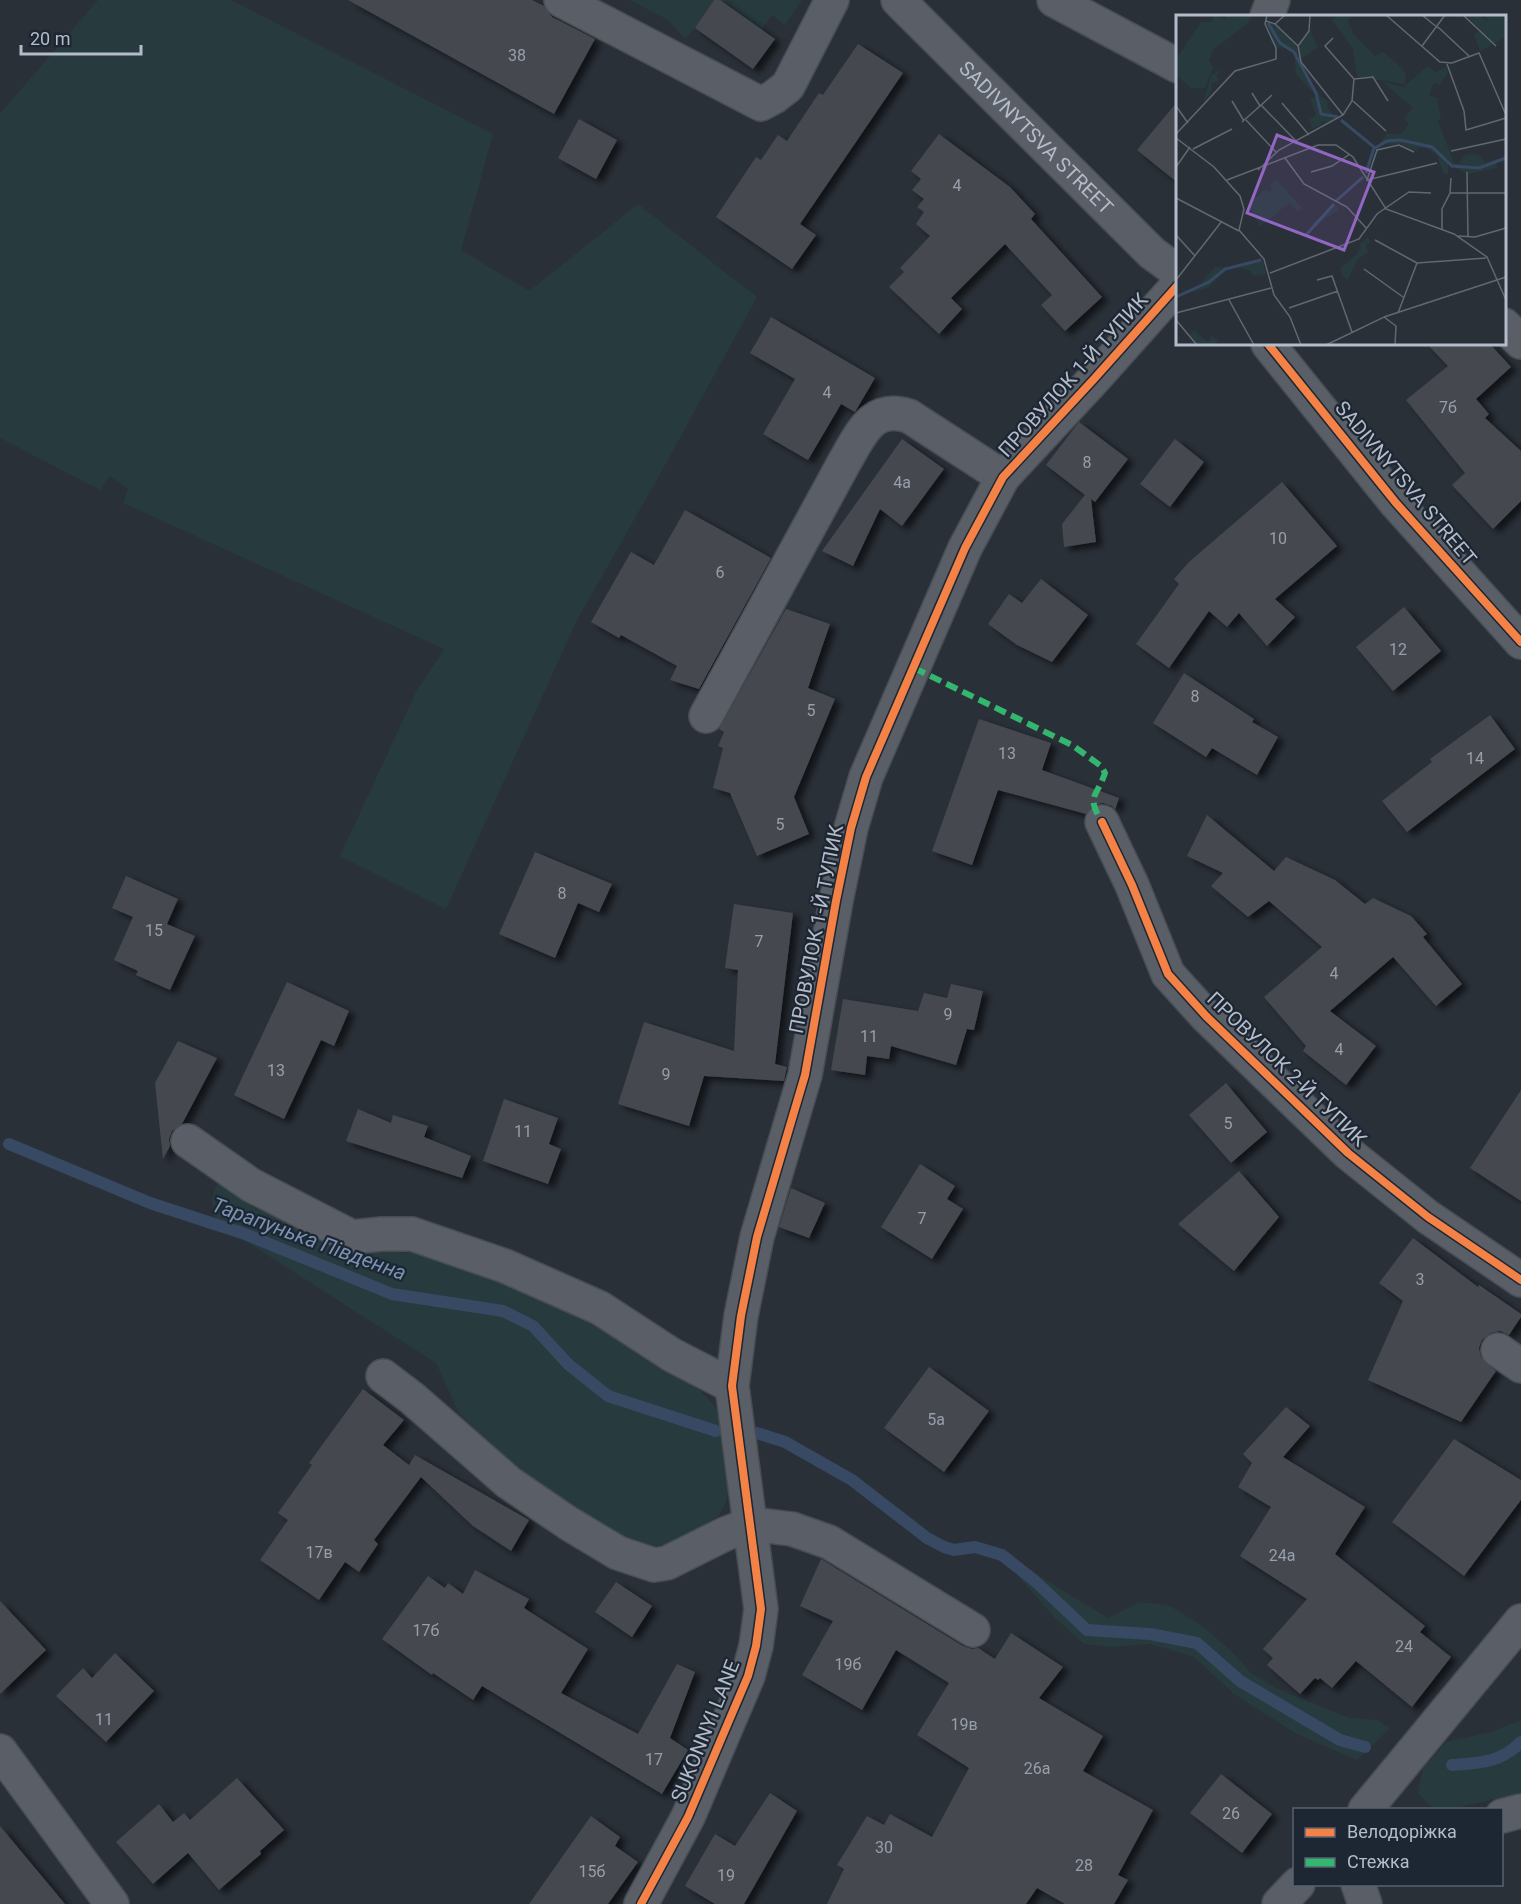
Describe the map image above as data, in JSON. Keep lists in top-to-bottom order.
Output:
{
  "streets": {
    "street": [
      "SADIVNYTSVA STREET",
      "ПРОВУЛОК 1-Й ТУПИК",
      "ПРОВУЛОК 2-Й ТУПИК",
      "SUKONNYI LANE"
    ]
  },
  "crossings": [
    ["ПРОВУЛОК 1-Й ТУПИК", "SUKONNYI LANE"]
  ],
  "water": ["Тарапунька Південна"],
  "house_numbers": [
    "38",
    "4",
    "4",
    "7б",
    "8",
    "4а",
    "10",
    "6",
    "12",
    "8",
    "5",
    "13",
    "14",
    "5",
    "8",
    "15",
    "7",
    "4",
    "9",
    "11",
    "4",
    "13",
    "9",
    "5",
    "11",
    "7",
    "3",
    "5а",
    "17в",
    "24а",
    "17б",
    "24",
    "19б",
    "11",
    "19в",
    "17",
    "26а",
    "26",
    "30",
    "28",
    "15б",
    "19"
  ],
  "legend": ["Велодоріжка", "Стежка"],
  "scale_bar": "20 m"
}
